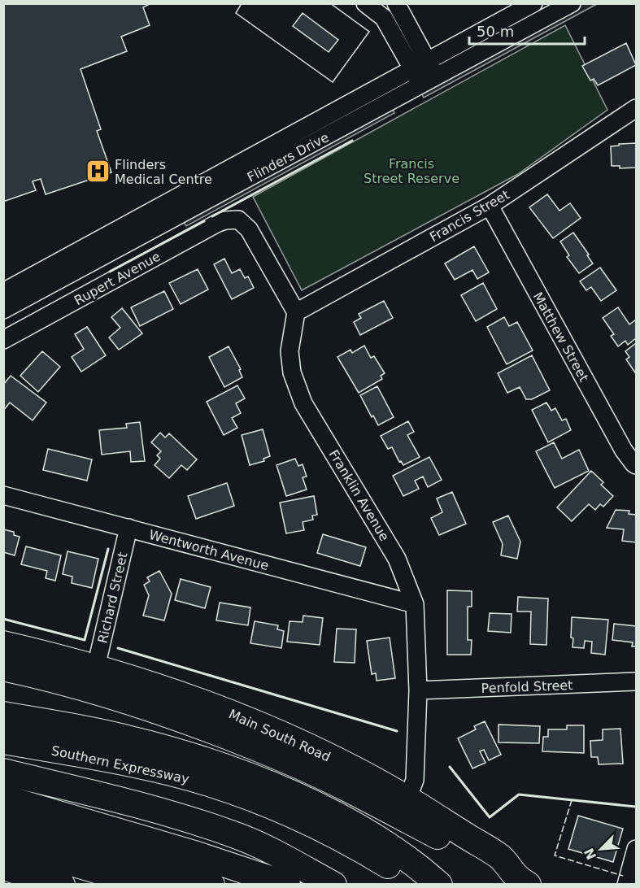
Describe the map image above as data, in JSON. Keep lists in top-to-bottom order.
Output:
{
  "streets": {
    "highway": ["Main South Road", "Southern Expressway"],
    "street": [
      "Flinders Drive",
      "Francis Street",
      "Rupert Avenue",
      "Matthew Street",
      "Franklin Avenue",
      "Wentworth Avenue",
      "Richard Street",
      "Penfold Street"
    ]
  },
  "crossings": [
    ["Francis Street", "Rupert Avenue"],
    ["Francis Street", "Matthew Street"],
    ["Francis Street", "Franklin Avenue"],
    ["Rupert Avenue", "Franklin Avenue"],
    ["Franklin Avenue", "Wentworth Avenue"],
    ["Franklin Avenue", "Penfold Street"],
    ["Franklin Avenue", "Main South Road"],
    ["Wentworth Avenue", "Richard Street"],
    ["Richard Street", "Main South Road"]
  ],
  "parks": ["Francis Street Reserve"],
  "places": {
    "hospital": ["Flinders Medical Centre"]
  },
  "scale_bar": "50 m",
  "north": "bottom left"
}
